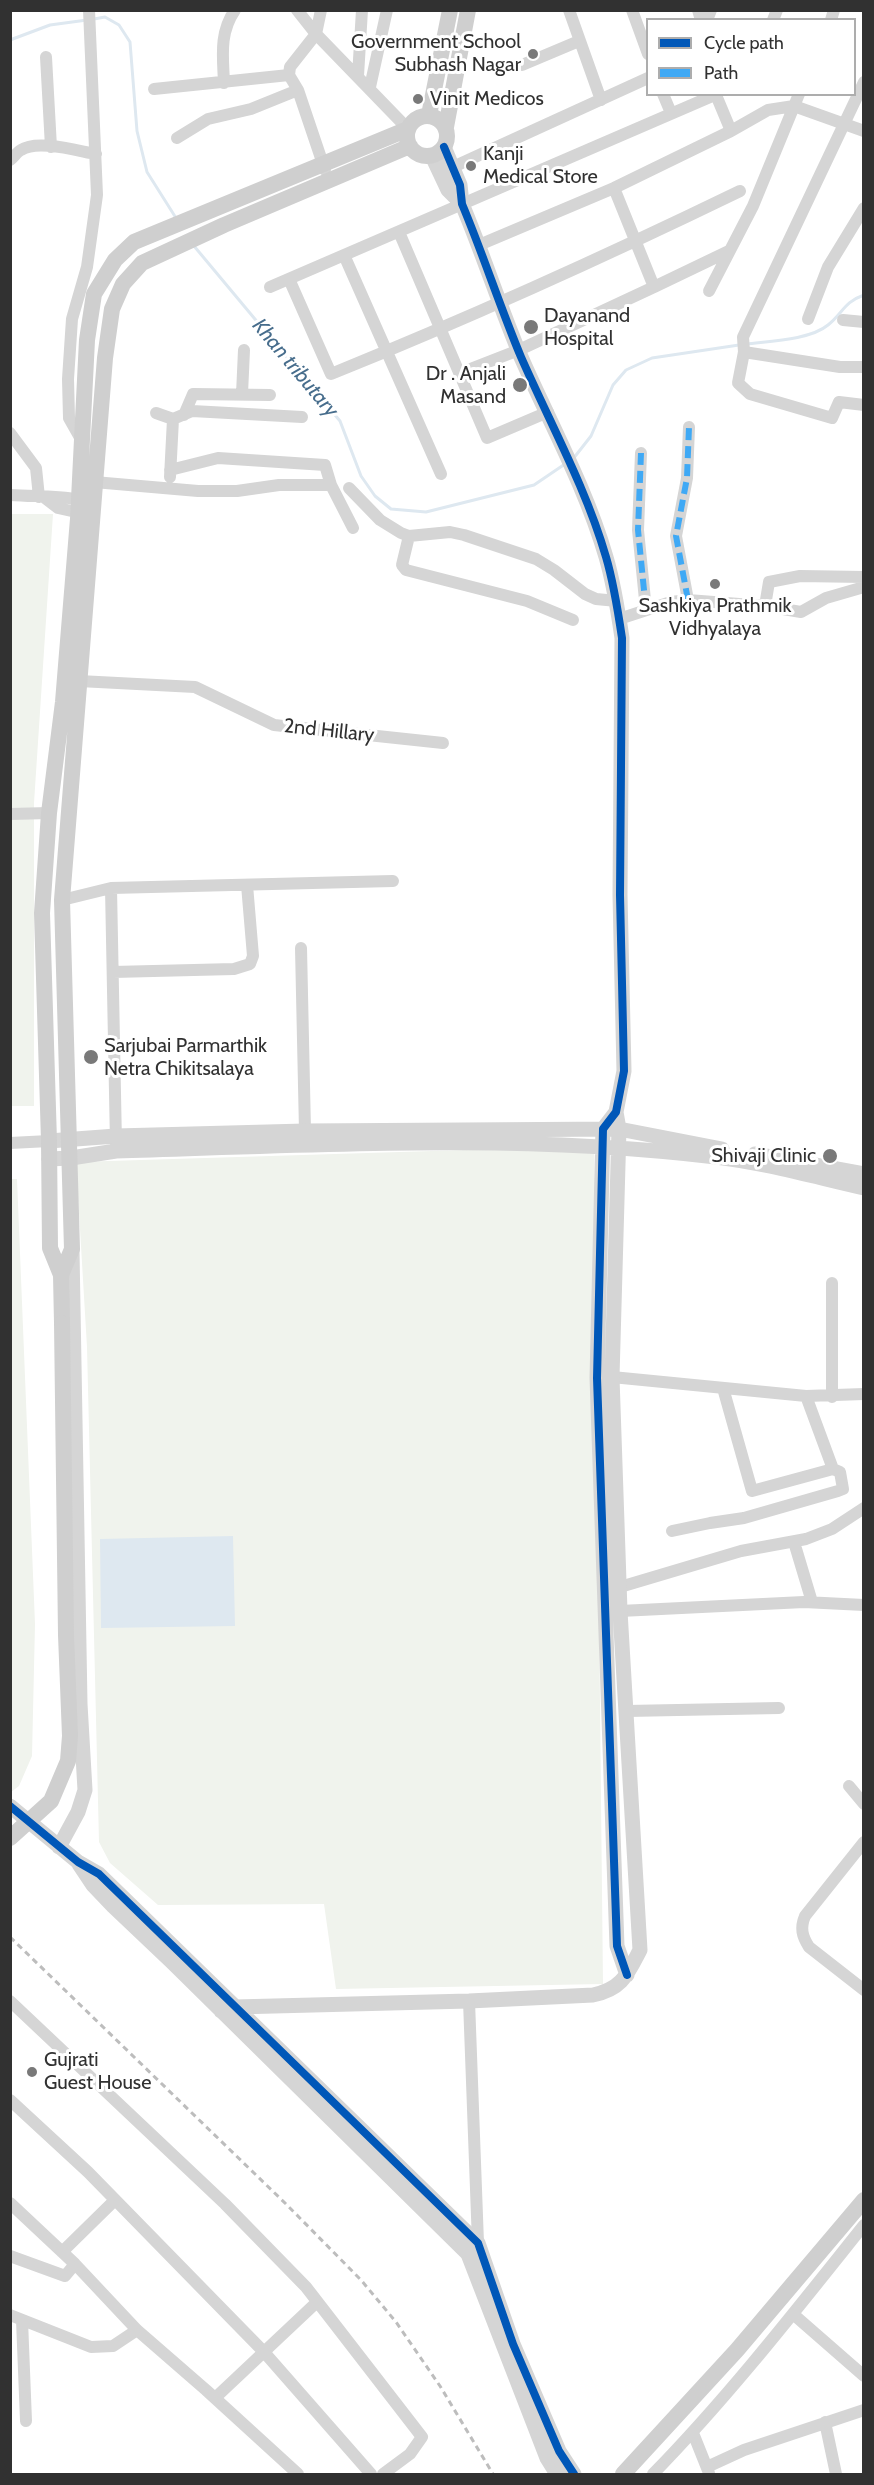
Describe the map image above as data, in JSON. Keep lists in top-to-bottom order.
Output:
{
  "streets": {
    "street": ["2nd Hillary"]
  },
  "water": ["Khan tributary"],
  "places": [
    "Government School Subhash Nagar",
    "Vinit Medicos",
    "Kanji Medical Store",
    "Dayanand Hospital",
    "Dr . Anjali Masand",
    "Sashkiya Prathmik Vidhyalaya",
    "Sarjubai Parmarthik Netra Chikitsalaya",
    "Shivaji Clinic",
    "Gujrati Guest House"
  ],
  "legend": ["Cycle path", "Path"]
}
